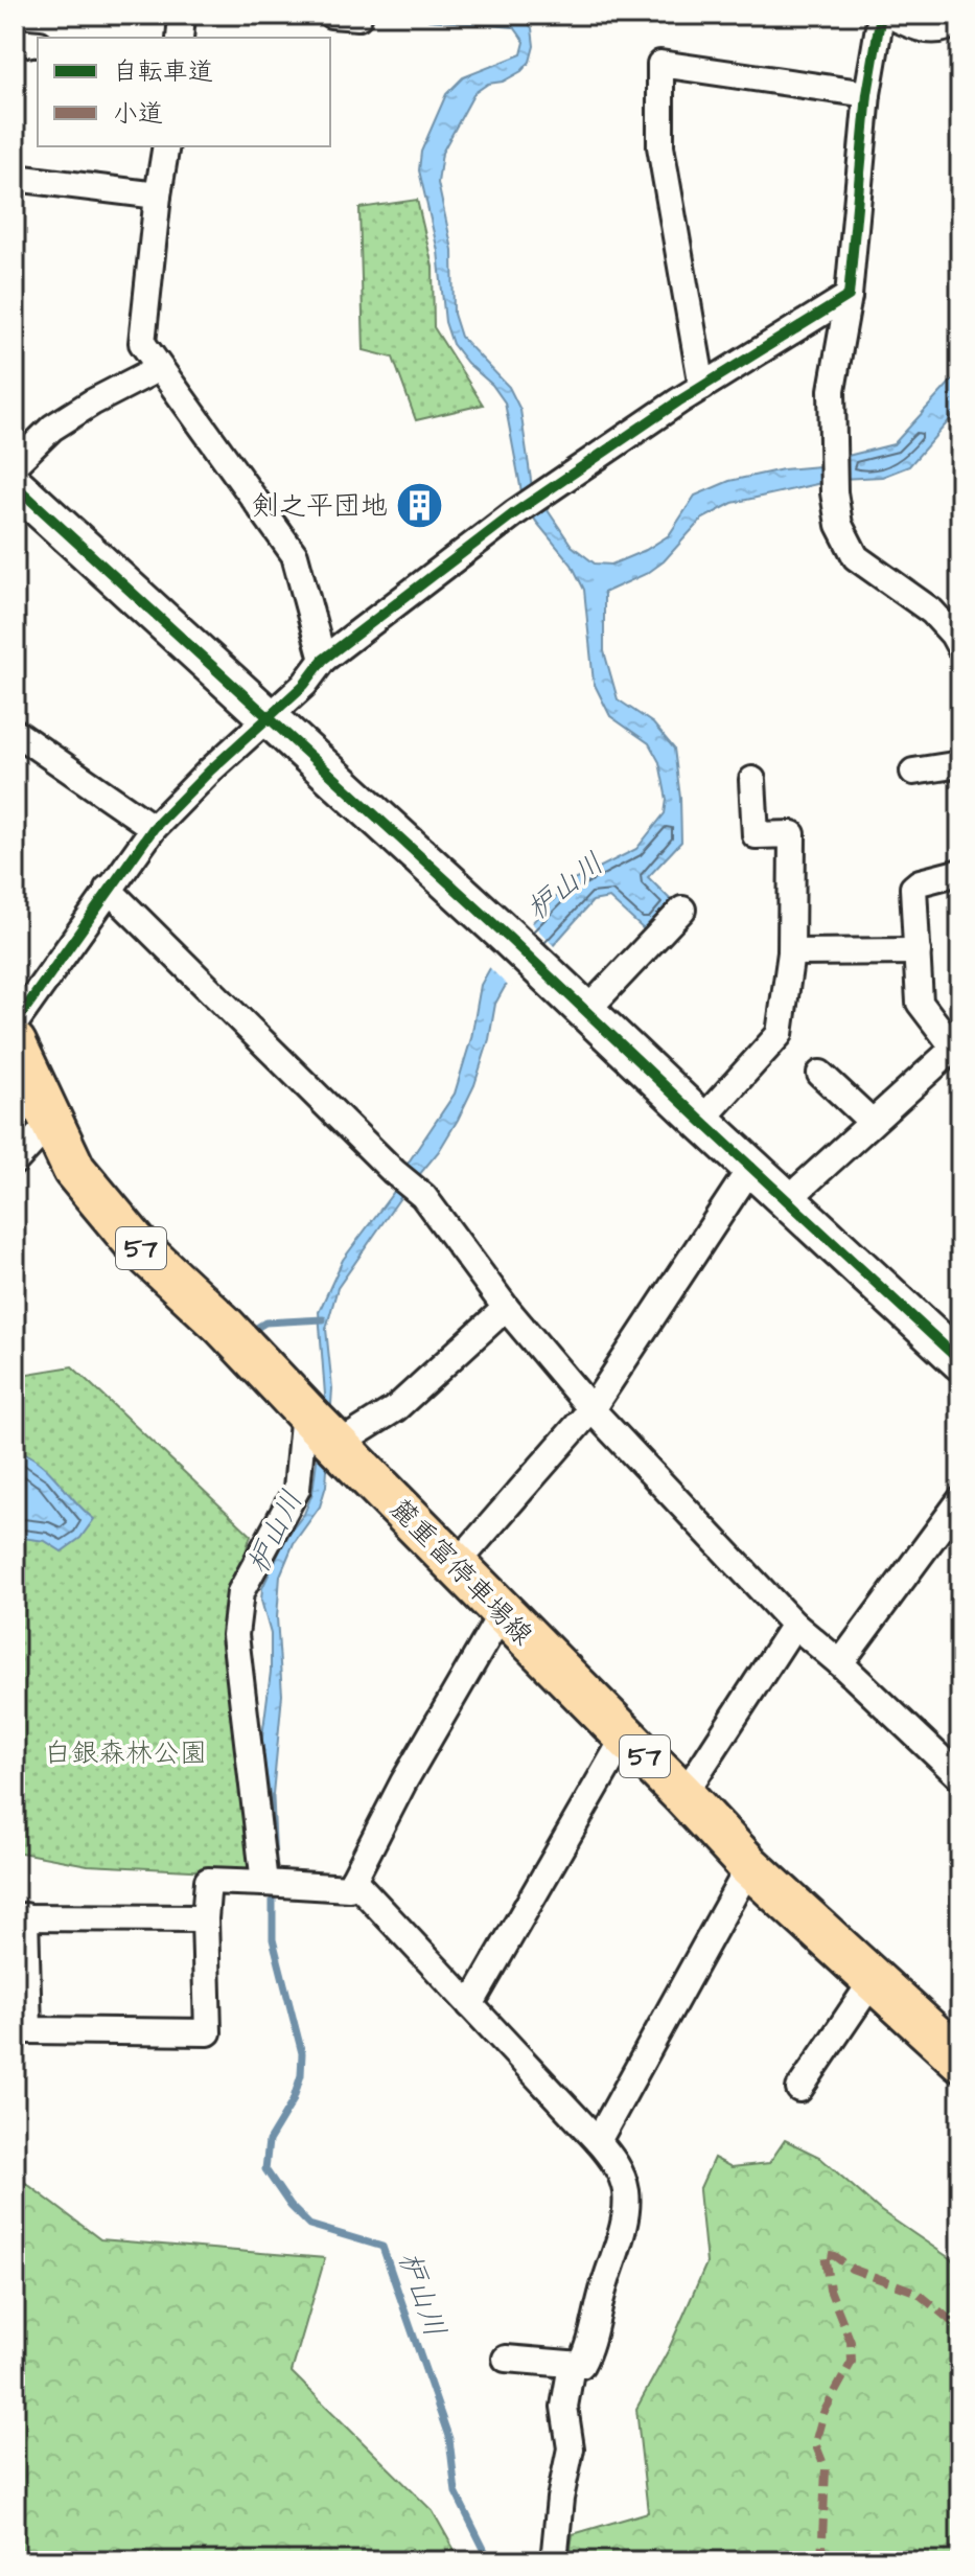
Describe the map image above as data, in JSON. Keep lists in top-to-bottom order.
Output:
{
  "streets": {
    "main road": ["57", "麓重富停車場線"]
  },
  "water": ["枦山川"],
  "parks": ["白銀森林公園"],
  "places": {
    "building": ["剣之平団地"]
  },
  "legend": ["自転車道", "小道"]
}
